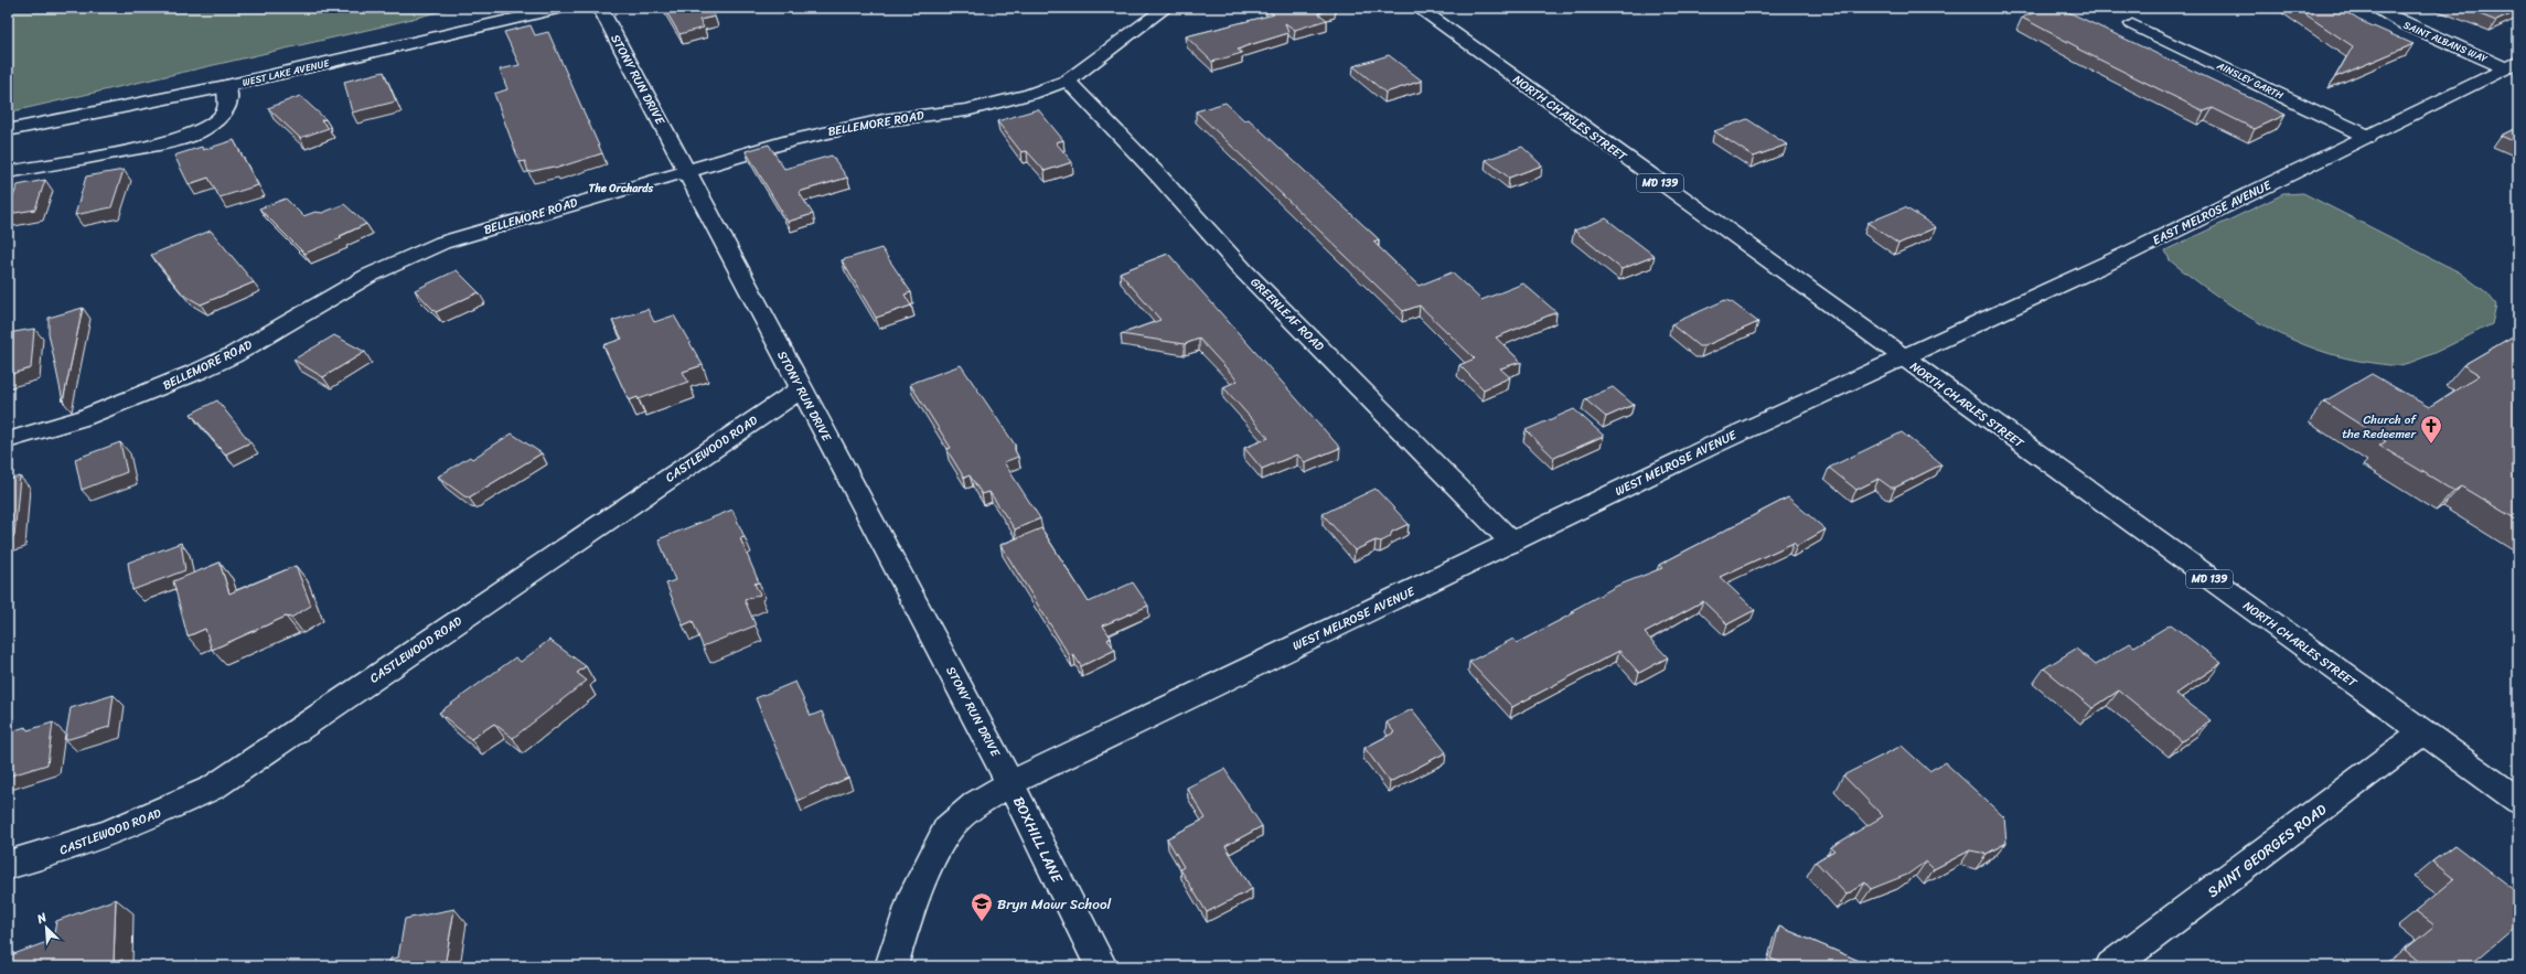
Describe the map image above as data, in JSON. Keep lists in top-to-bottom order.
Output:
{
  "streets": {
    "street": [
      "SAINT ALBANS WAY",
      "WEST LAKE AVENUE",
      "STONY RUN DRIVE",
      "AINSLEY GARTH",
      "NORTH CHARLES STREET",
      "BELLEMORE ROAD",
      "MD 139",
      "EAST MELROSE AVENUE",
      "GREENLEAF ROAD",
      "CASTLEWOOD ROAD",
      "WEST MELROSE AVENUE",
      "BOXHILL LANE",
      "SAINT GEORGES ROAD"
    ]
  },
  "crossings": [
    ["SAINT ALBANS WAY", "EAST MELROSE AVENUE"],
    ["STONY RUN DRIVE", "BELLEMORE ROAD"],
    ["STONY RUN DRIVE", "CASTLEWOOD ROAD"],
    ["STONY RUN DRIVE", "WEST MELROSE AVENUE"],
    ["STONY RUN DRIVE", "BOXHILL LANE"],
    ["AINSLEY GARTH", "EAST MELROSE AVENUE"],
    ["NORTH CHARLES STREET", "EAST MELROSE AVENUE"],
    ["NORTH CHARLES STREET", "WEST MELROSE AVENUE"],
    ["NORTH CHARLES STREET", "SAINT GEORGES ROAD"],
    ["BELLEMORE ROAD", "GREENLEAF ROAD"],
    ["EAST MELROSE AVENUE", "WEST MELROSE AVENUE"],
    ["GREENLEAF ROAD", "WEST MELROSE AVENUE"],
    ["WEST MELROSE AVENUE", "BOXHILL LANE"]
  ],
  "districts": ["The Orchards"],
  "places": {
    "church": ["Church of the Redeemer"],
    "school or university": ["Bryn Mawr School"]
  },
  "north": "top left"
}
